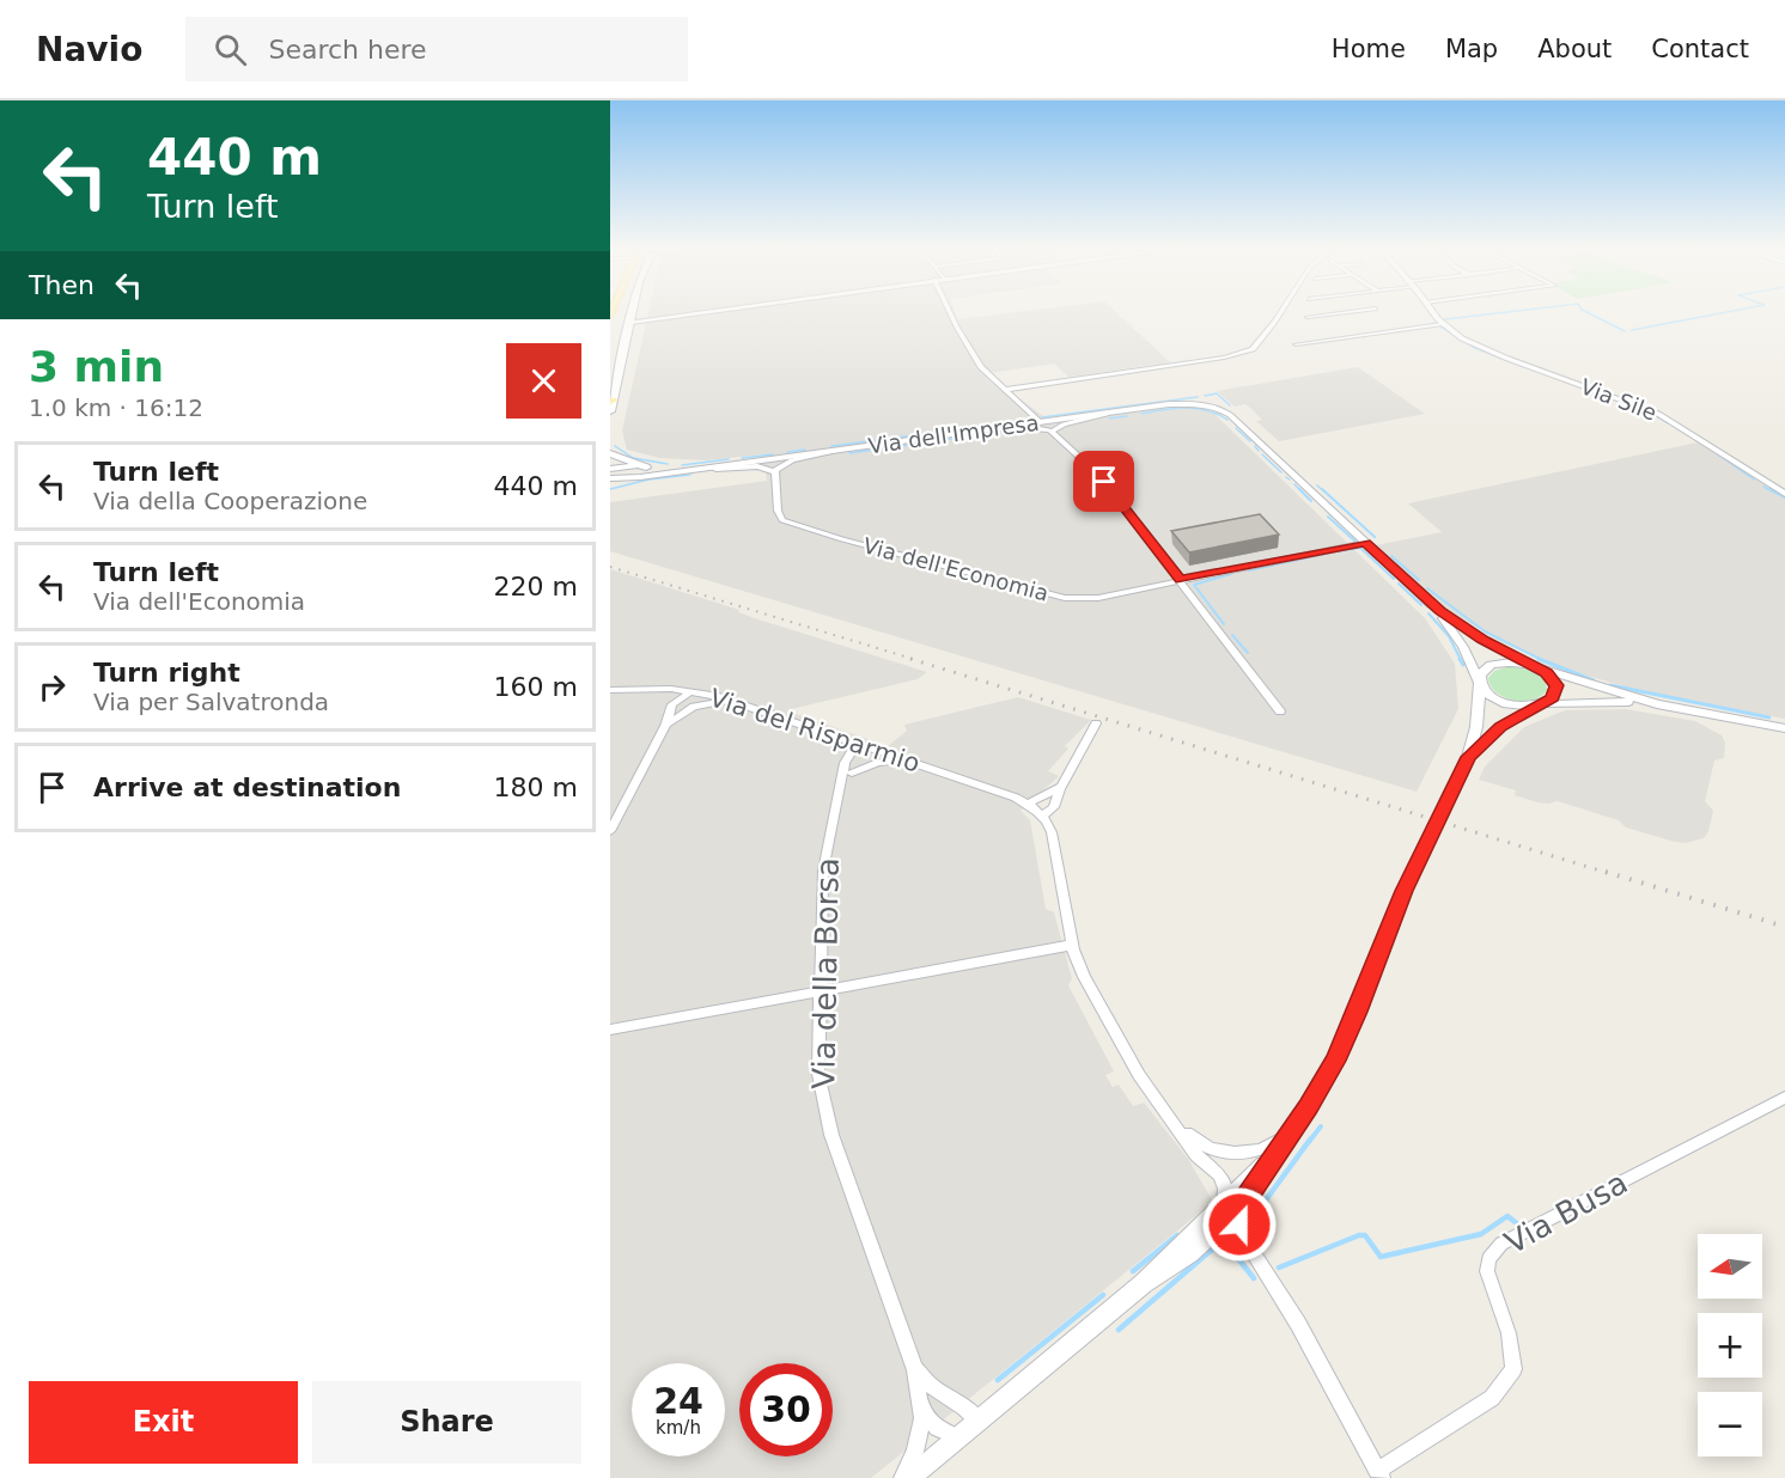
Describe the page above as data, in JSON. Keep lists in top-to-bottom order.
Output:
{
  "streets": {
    "street": [
      "Via Sile",
      "Via dell'Impresa",
      "Via dell'Economia",
      "Via del Risparmio",
      "Via della Borsa",
      "Via Busa"
    ]
  },
  "crossings": [
    ["Via dell'Impresa", "Via dell'Economia"],
    ["Via del Risparmio", "Via della Borsa"]
  ],
  "north": "left",
  "page": {
    "header": "Navio",
    "search": "Search here",
    "nav": [
      "Home",
      "Map",
      "About",
      "Contact"
    ],
    "turn": ["440 m", "Turn left"],
    "then": "Then",
    "heading": ["3 min", "1.0 km · 16:12"],
    "list": [
      {
        "name": "Turn left",
        "note": "Via della Cooperazione",
        "value": "440 m"
      },
      {
        "name": "Turn left",
        "note": "Via dell'Economia",
        "value": "220 m"
      },
      {
        "name": "Turn right",
        "note": "Via per Salvatronda",
        "value": "160 m"
      },
      {
        "name": "Arrive at destination",
        "value": "180 m"
      }
    ],
    "map_buttons": ["+", "−"],
    "speed": "24 km/h",
    "limit": "30",
    "buttons": ["Exit", "Share"]
  }
}
